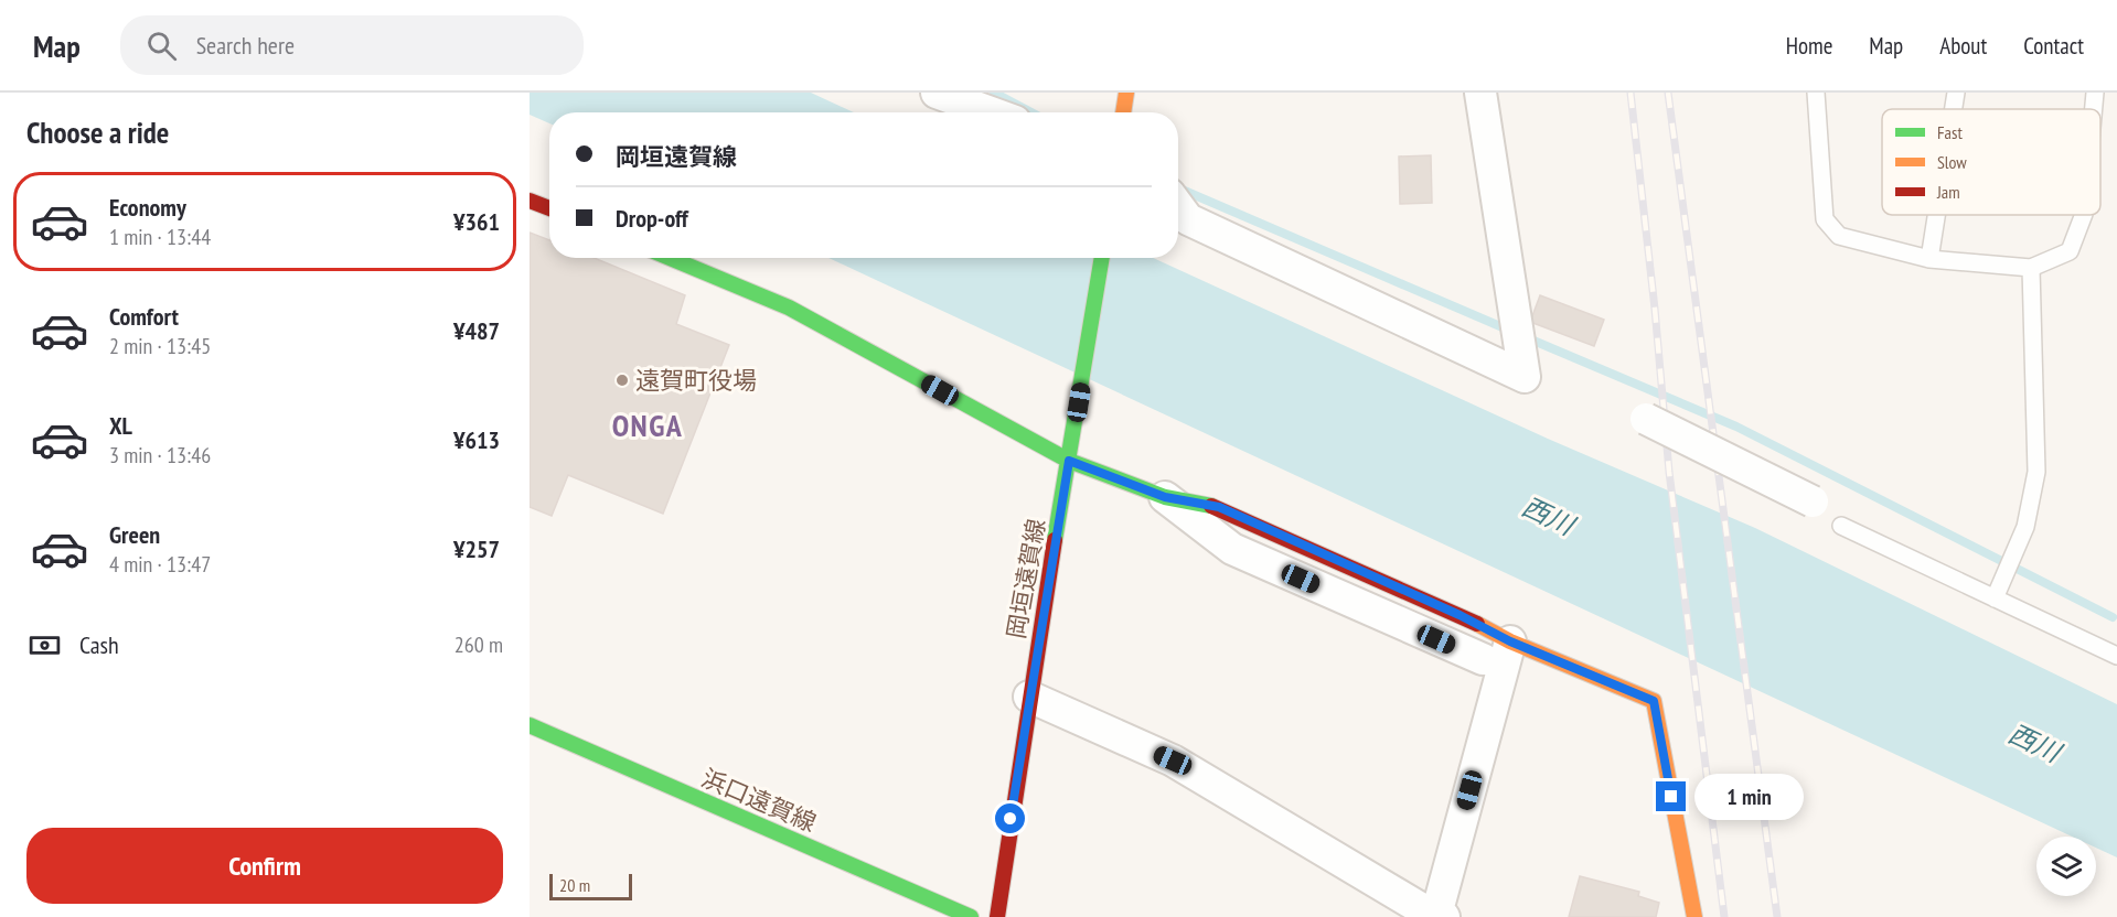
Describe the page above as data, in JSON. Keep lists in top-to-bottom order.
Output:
{
  "streets": {
    "street": ["岡垣遠賀線", "浜口遠賀線"]
  },
  "districts": ["ONGA"],
  "water": ["西川"],
  "places": ["遠賀町役場"],
  "legend": ["Fast", "Slow", "Jam"],
  "scale_bar": "20 m",
  "page": {
    "header": "Map",
    "search": "Search here",
    "nav": [
      "Home",
      "Map",
      "About",
      "Contact"
    ],
    "heading": "Choose a ride",
    "banner": ["岡垣遠賀線", "Drop-off"],
    "list": [
      {
        "name": "Economy",
        "note": "1 min · 13:44",
        "value": "¥361"
      },
      {
        "name": "Comfort",
        "note": "2 min · 13:45",
        "value": "¥487"
      },
      {
        "name": "XL",
        "note": "3 min · 13:46",
        "value": "¥613"
      },
      {
        "name": "Green",
        "note": "4 min · 13:47",
        "value": "¥257"
      }
    ],
    "pay": ["Cash", "260 m"],
    "bubble": "1 min",
    "buttons": "Confirm",
    "scale": "20 m"
  }
}
